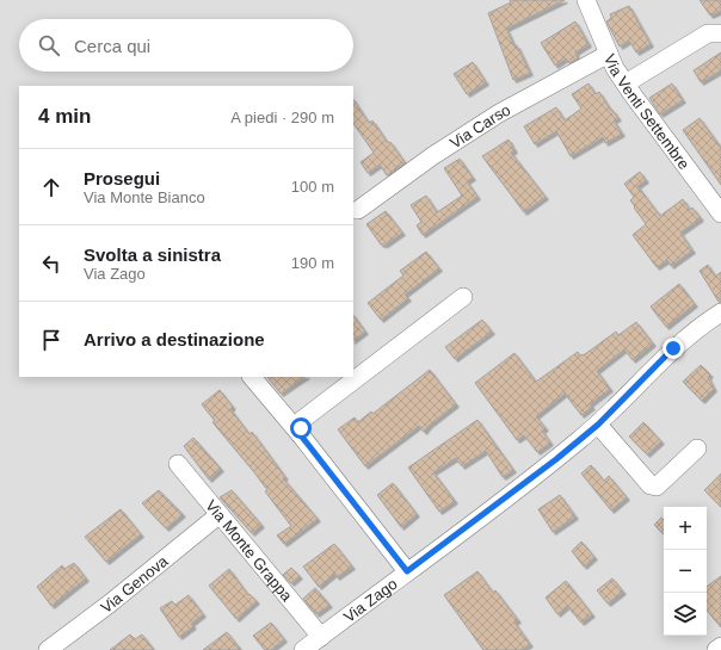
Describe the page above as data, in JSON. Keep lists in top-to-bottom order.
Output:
{
  "streets": {
    "street": [
      "Via Venti Settembre",
      "Via Carso",
      "Via Monte Grappa",
      "Via Genova",
      "Via Zago"
    ]
  },
  "crossings": [
    ["Via Venti Settembre", "Via Carso"],
    ["Via Monte Grappa", "Via Genova"],
    ["Via Monte Grappa", "Via Zago"]
  ],
  "page": {
    "search": "Cerca qui",
    "heading": ["4 min", "A piedi · 290 m"],
    "list": [
      ["Prosegui", "Via Monte Bianco", "100 m"],
      ["Svolta a sinistra", "Via Zago", "190 m"],
      "Arrivo a destinazione"
    ],
    "map_buttons": ["+", "−"]
  }
}
